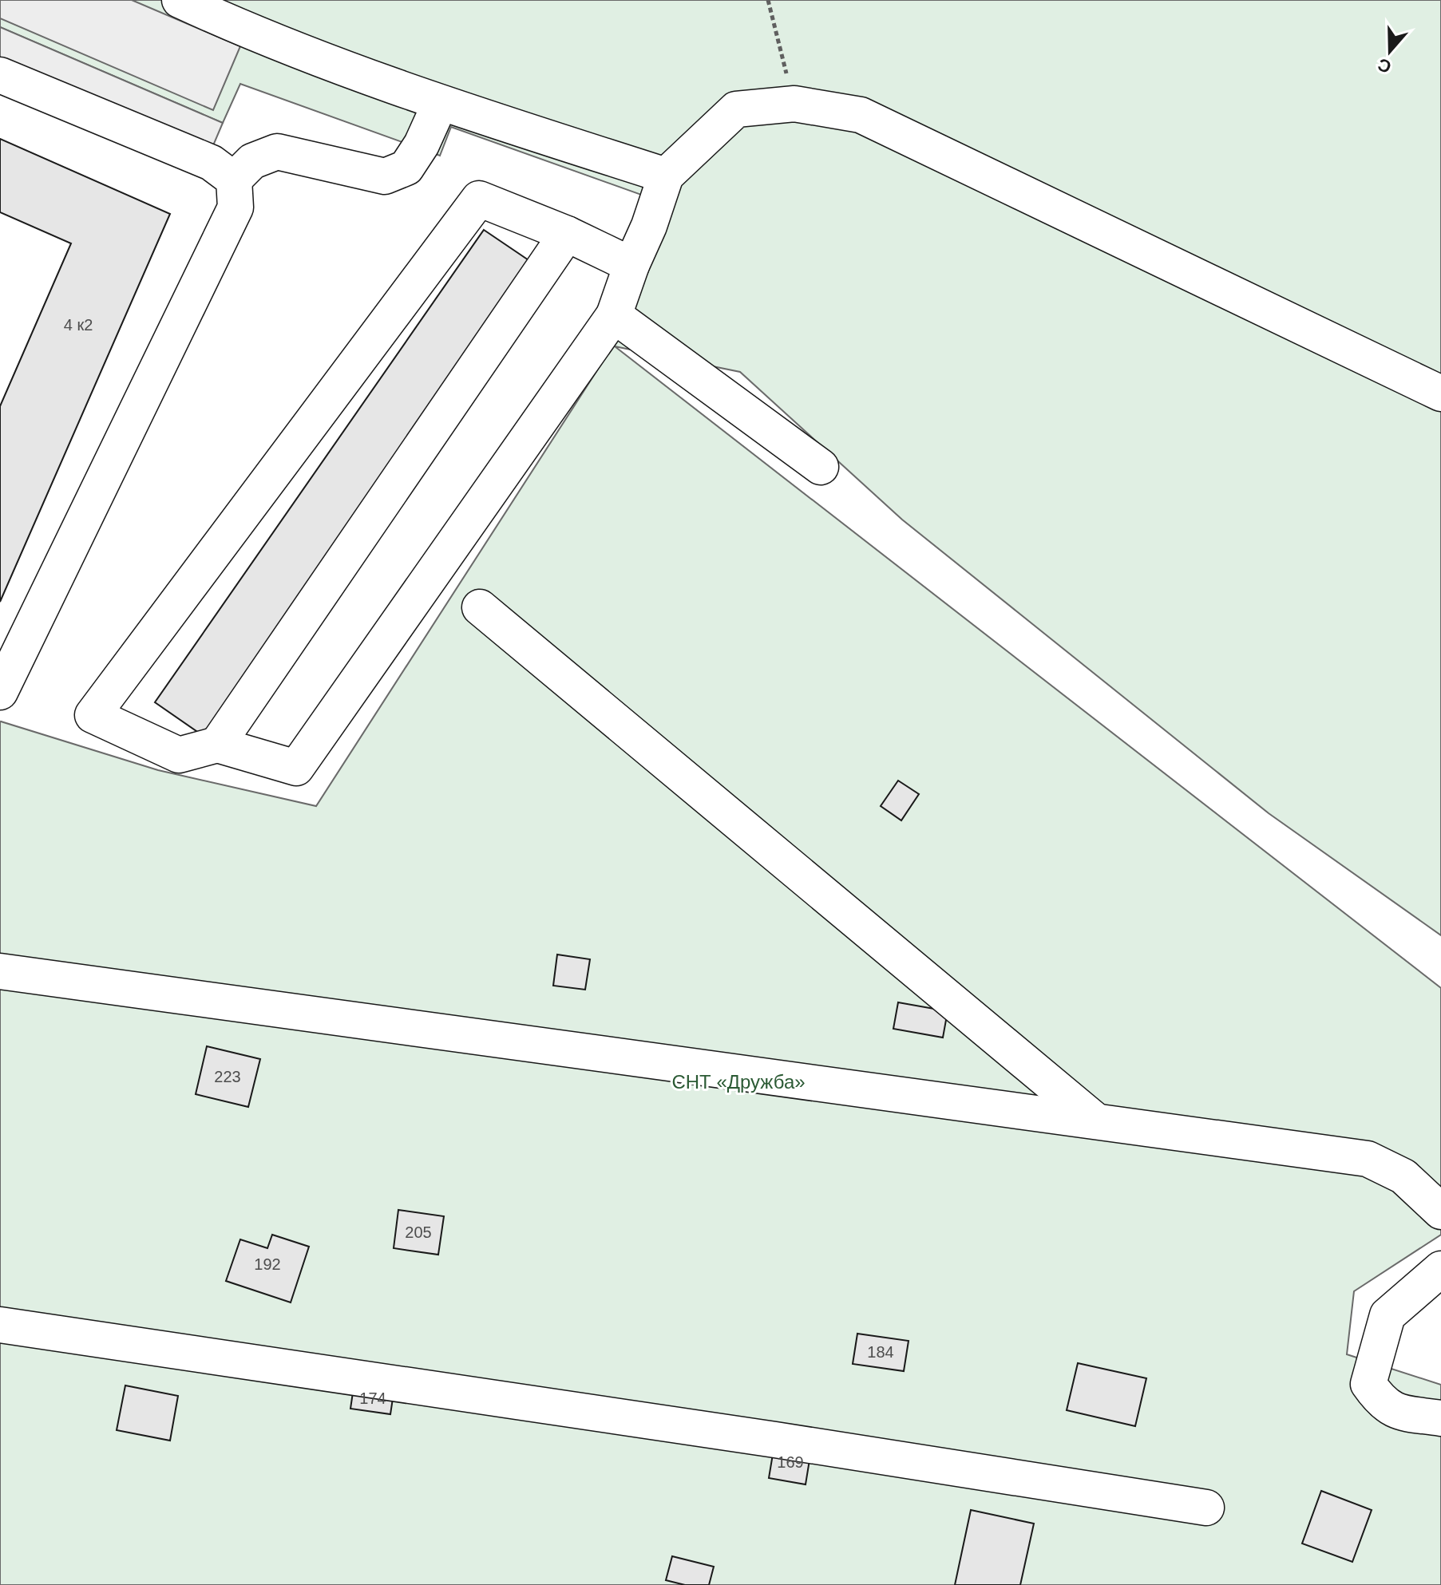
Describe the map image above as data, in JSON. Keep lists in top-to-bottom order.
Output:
{
  "parks": ["СНТ «Дружба»"],
  "house_numbers": [
    "4 к2",
    "223",
    "205",
    "192",
    "184",
    "174",
    "169"
  ],
  "north": "bottom"
}
